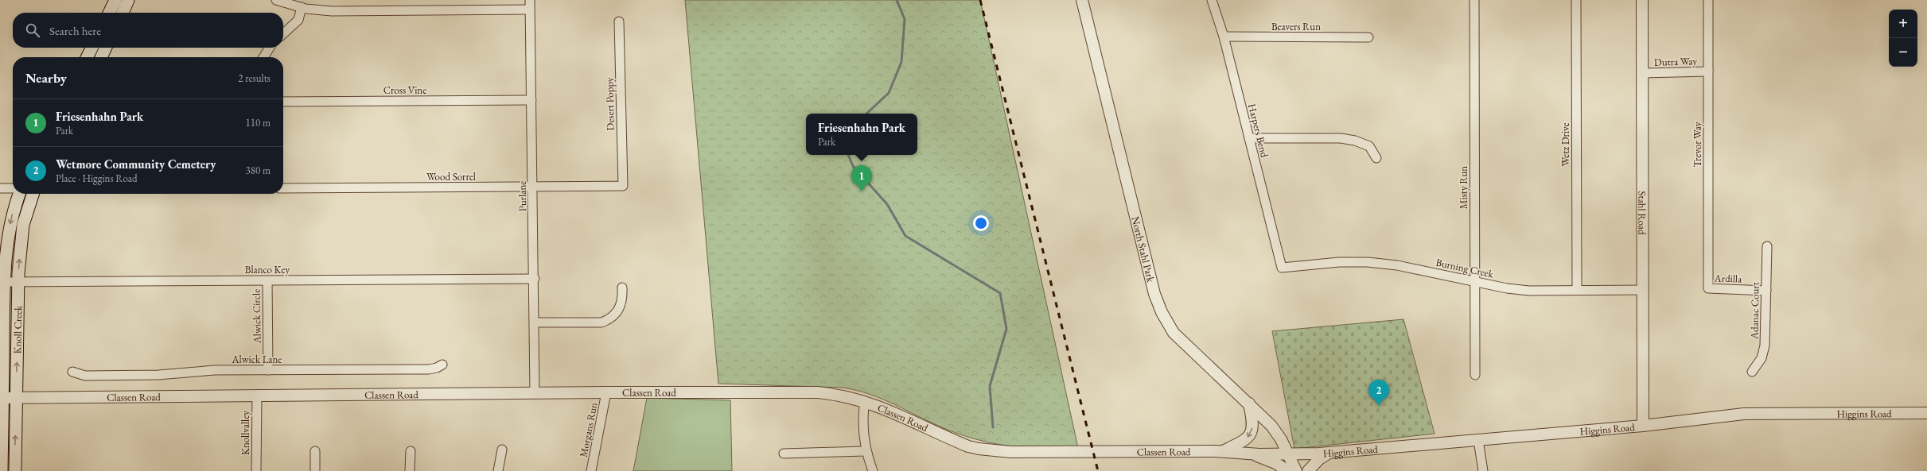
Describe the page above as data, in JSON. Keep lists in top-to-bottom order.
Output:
{
  "streets": {
    "main road": ["Knoll Creek"],
    "street": [
      "Beavers Run",
      "Dutra Way",
      "Cross Vine",
      "Desert Poppy",
      "Harpers Bend",
      "Wetz Drive",
      "Trevor Way",
      "Wood Sorrel",
      "Misty Run",
      "Purlane",
      "Stahl Road",
      "North Stahl Park",
      "Burning Creek",
      "Blanco Key",
      "Ardilla",
      "Adanac Court",
      "Alwick Circle",
      "Alwick Lane",
      "Classen Road",
      "Higgins Road",
      "Morgans Run",
      "Knollvalley"
    ]
  },
  "crossings": [
    ["Beavers Run", "Harpers Bend"],
    ["Dutra Way", "Trevor Way"],
    ["Dutra Way", "Stahl Road"],
    ["Cross Vine", "Purlane"],
    ["Desert Poppy", "Wood Sorrel"],
    ["Harpers Bend", "Burning Creek"],
    ["Wetz Drive", "Burning Creek"],
    ["Trevor Way", "Ardilla"],
    ["Wood Sorrel", "Purlane"],
    ["Misty Run", "Burning Creek"],
    ["Purlane", "Blanco Key"],
    ["Purlane", "Classen Road"],
    ["Stahl Road", "Burning Creek"],
    ["Stahl Road", "Higgins Road"],
    ["North Stahl Park", "Classen Road"],
    ["North Stahl Park", "Higgins Road"],
    ["Blanco Key", "Alwick Circle"],
    ["Blanco Key", "Knoll Creek"],
    ["Ardilla", "Adanac Court"],
    ["Alwick Circle", "Alwick Lane"],
    ["Knoll Creek", "Classen Road"],
    ["Classen Road", "Higgins Road"],
    ["Classen Road", "Morgans Run"],
    ["Classen Road", "Knollvalley"]
  ],
  "page": {
    "map_buttons": ["+", "−"],
    "search": "Search here",
    "heading": ["Nearby", "2 results"],
    "list": [
      {
        "mark": "1",
        "name": "Friesenhahn Park",
        "note": "Park",
        "value": "110 m"
      },
      {
        "mark": "2",
        "name": "Wetmore Community Cemetery",
        "note": "Place · Higgins Road",
        "value": "380 m"
      }
    ],
    "popup": ["Friesenhahn Park", "Park"],
    "pins": ["1", "2"]
  }
}
